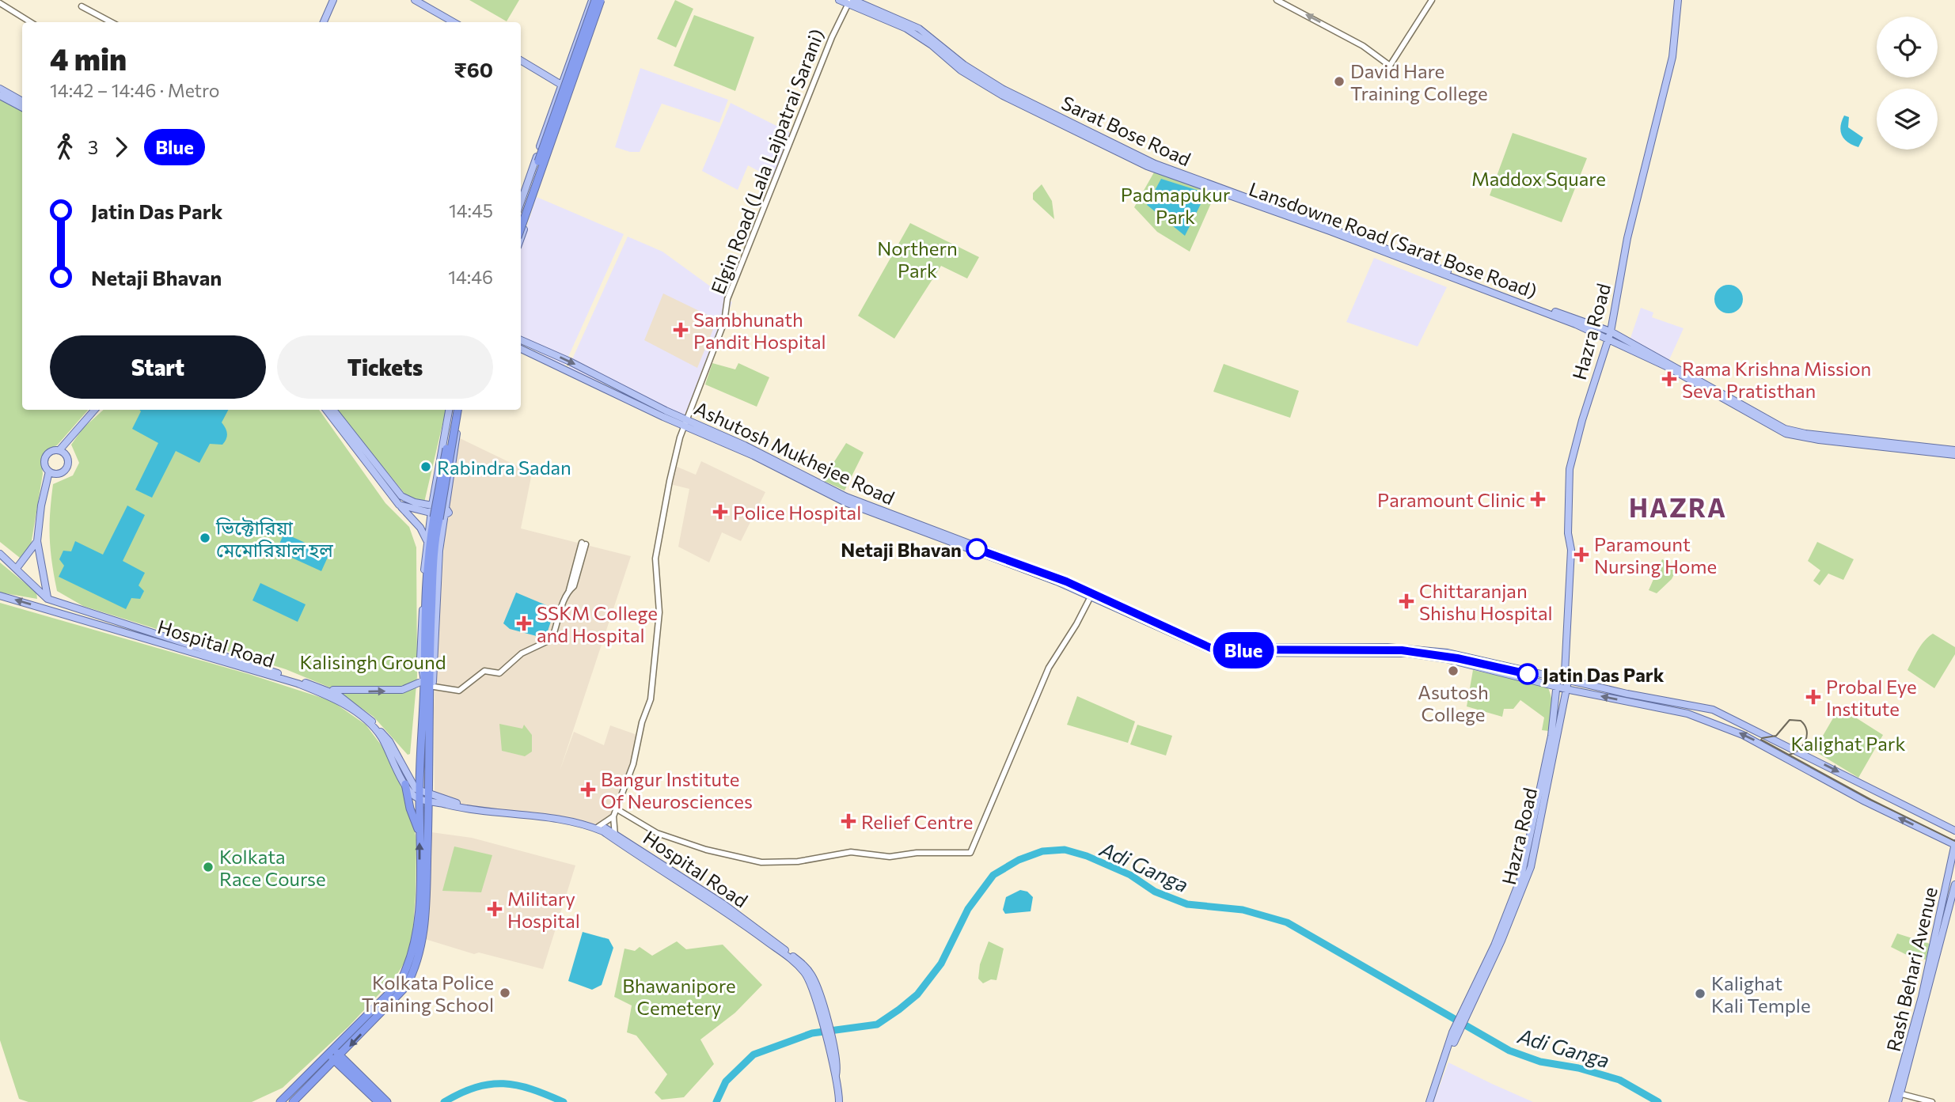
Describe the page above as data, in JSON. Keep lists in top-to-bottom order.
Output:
{
  "streets": {
    "main road": [
      "Sarat Bose Road",
      "Hazra Road",
      "Ashutosh Mukhejee Road",
      "Hospital Road",
      "Rash Behari Avenue"
    ],
    "street": ["Elgin Road (Lala Lajpatrai Sarani)"]
  },
  "crossings": [
    ["Sarat Bose Road", "Elgin Road (Lala Lajpatrai Sarani)"],
    ["Sarat Bose Road", "Hazra Road"],
    ["Elgin Road (Lala Lajpatrai Sarani)", "Ashutosh Mukhejee Road"]
  ],
  "districts": ["HAZRA"],
  "water": ["Adi Ganga"],
  "parks": [
    "Maddox Square",
    "Padmapukur Park",
    "Northern Park",
    "Kalisingh Ground",
    "Kalighat Park",
    "Bhawanipore Cemetery"
  ],
  "places": {
    "other": [
      "David Hare Training College",
      "Rabindra Sadan",
      "ভিক্টোরিয়া মেমোরিয়াল হল",
      "Netaji Bhavan",
      "Asutosh College",
      "Jatin Das Park",
      "Kolkata Race Course",
      "Kolkata Police Training School",
      "Kalighat Kali Temple"
    ],
    "health": [
      "Sambhunath Pandit Hospital",
      "Rama Krishna Mission Seva Pratisthan",
      "Paramount Clinic",
      "Police Hospital",
      "Paramount Nursing Home",
      "Chittaranjan Shishu Hospital",
      "SSKM College and Hospital",
      "Probal Eye Institute",
      "Bangur Institute Of Neurosciences",
      "Relief Centre",
      "Military Hospital"
    ]
  },
  "lines": ["metro line Blue"],
  "page": {
    "on_map": "Blue",
    "heading": ["4 min", "14:42 – 14:46 · Metro", "₹60"],
    "legs": ["3", "Blue"],
    "list": [
      {
        "name": "Jatin Das Park",
        "value": "14:45"
      },
      {
        "name": "Netaji Bhavan",
        "value": "14:46"
      }
    ],
    "buttons": ["Start", "Tickets"]
  }
}
